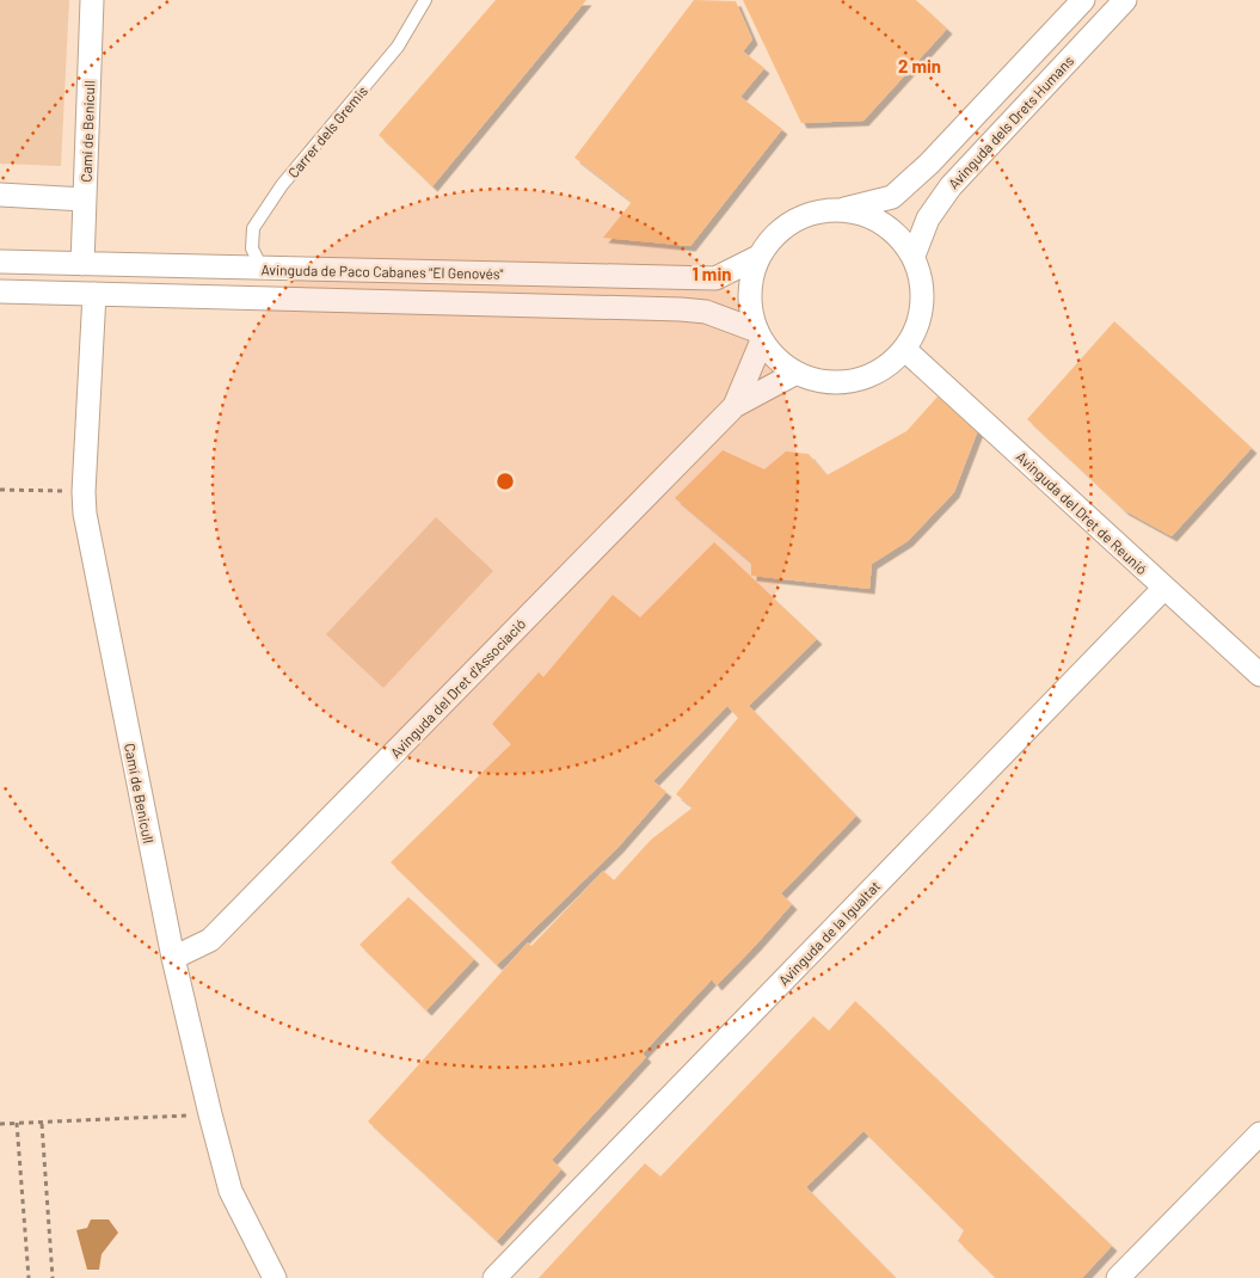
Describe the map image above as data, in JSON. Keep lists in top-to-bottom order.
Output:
{
  "streets": {
    "street": [
      "Avinguda dels Drets Humans",
      "Camí de Benicull",
      "Avinguda de Paco Cabanes \"El Genovés\"",
      "Avinguda del Dret de Reunió",
      "Avinguda del Dret d'Associació",
      "Avinguda de la Igualtat"
    ],
    "lane": ["Carrer dels Gremis"]
  },
  "crossings": [
    ["Avinguda dels Drets Humans", "Avinguda de Paco Cabanes \"El Genovés\""],
    ["Avinguda dels Drets Humans", "Avinguda del Dret de Reunió"],
    ["Avinguda dels Drets Humans", "Avinguda del Dret d'Associació"],
    ["Camí de Benicull", "Avinguda de Paco Cabanes \"El Genovés\""],
    ["Camí de Benicull", "Avinguda del Dret d'Associació"],
    ["Carrer dels Gremis", "Avinguda de Paco Cabanes \"El Genovés\""],
    ["Avinguda de Paco Cabanes \"El Genovés\"", "Avinguda del Dret de Reunió"],
    ["Avinguda de Paco Cabanes \"El Genovés\"", "Avinguda del Dret d'Associació"],
    ["Avinguda del Dret de Reunió", "Avinguda del Dret d'Associació"],
    ["Avinguda del Dret de Reunió", "Avinguda de la Igualtat"]
  ],
  "rings": ["2 min", "1 min"]
}
